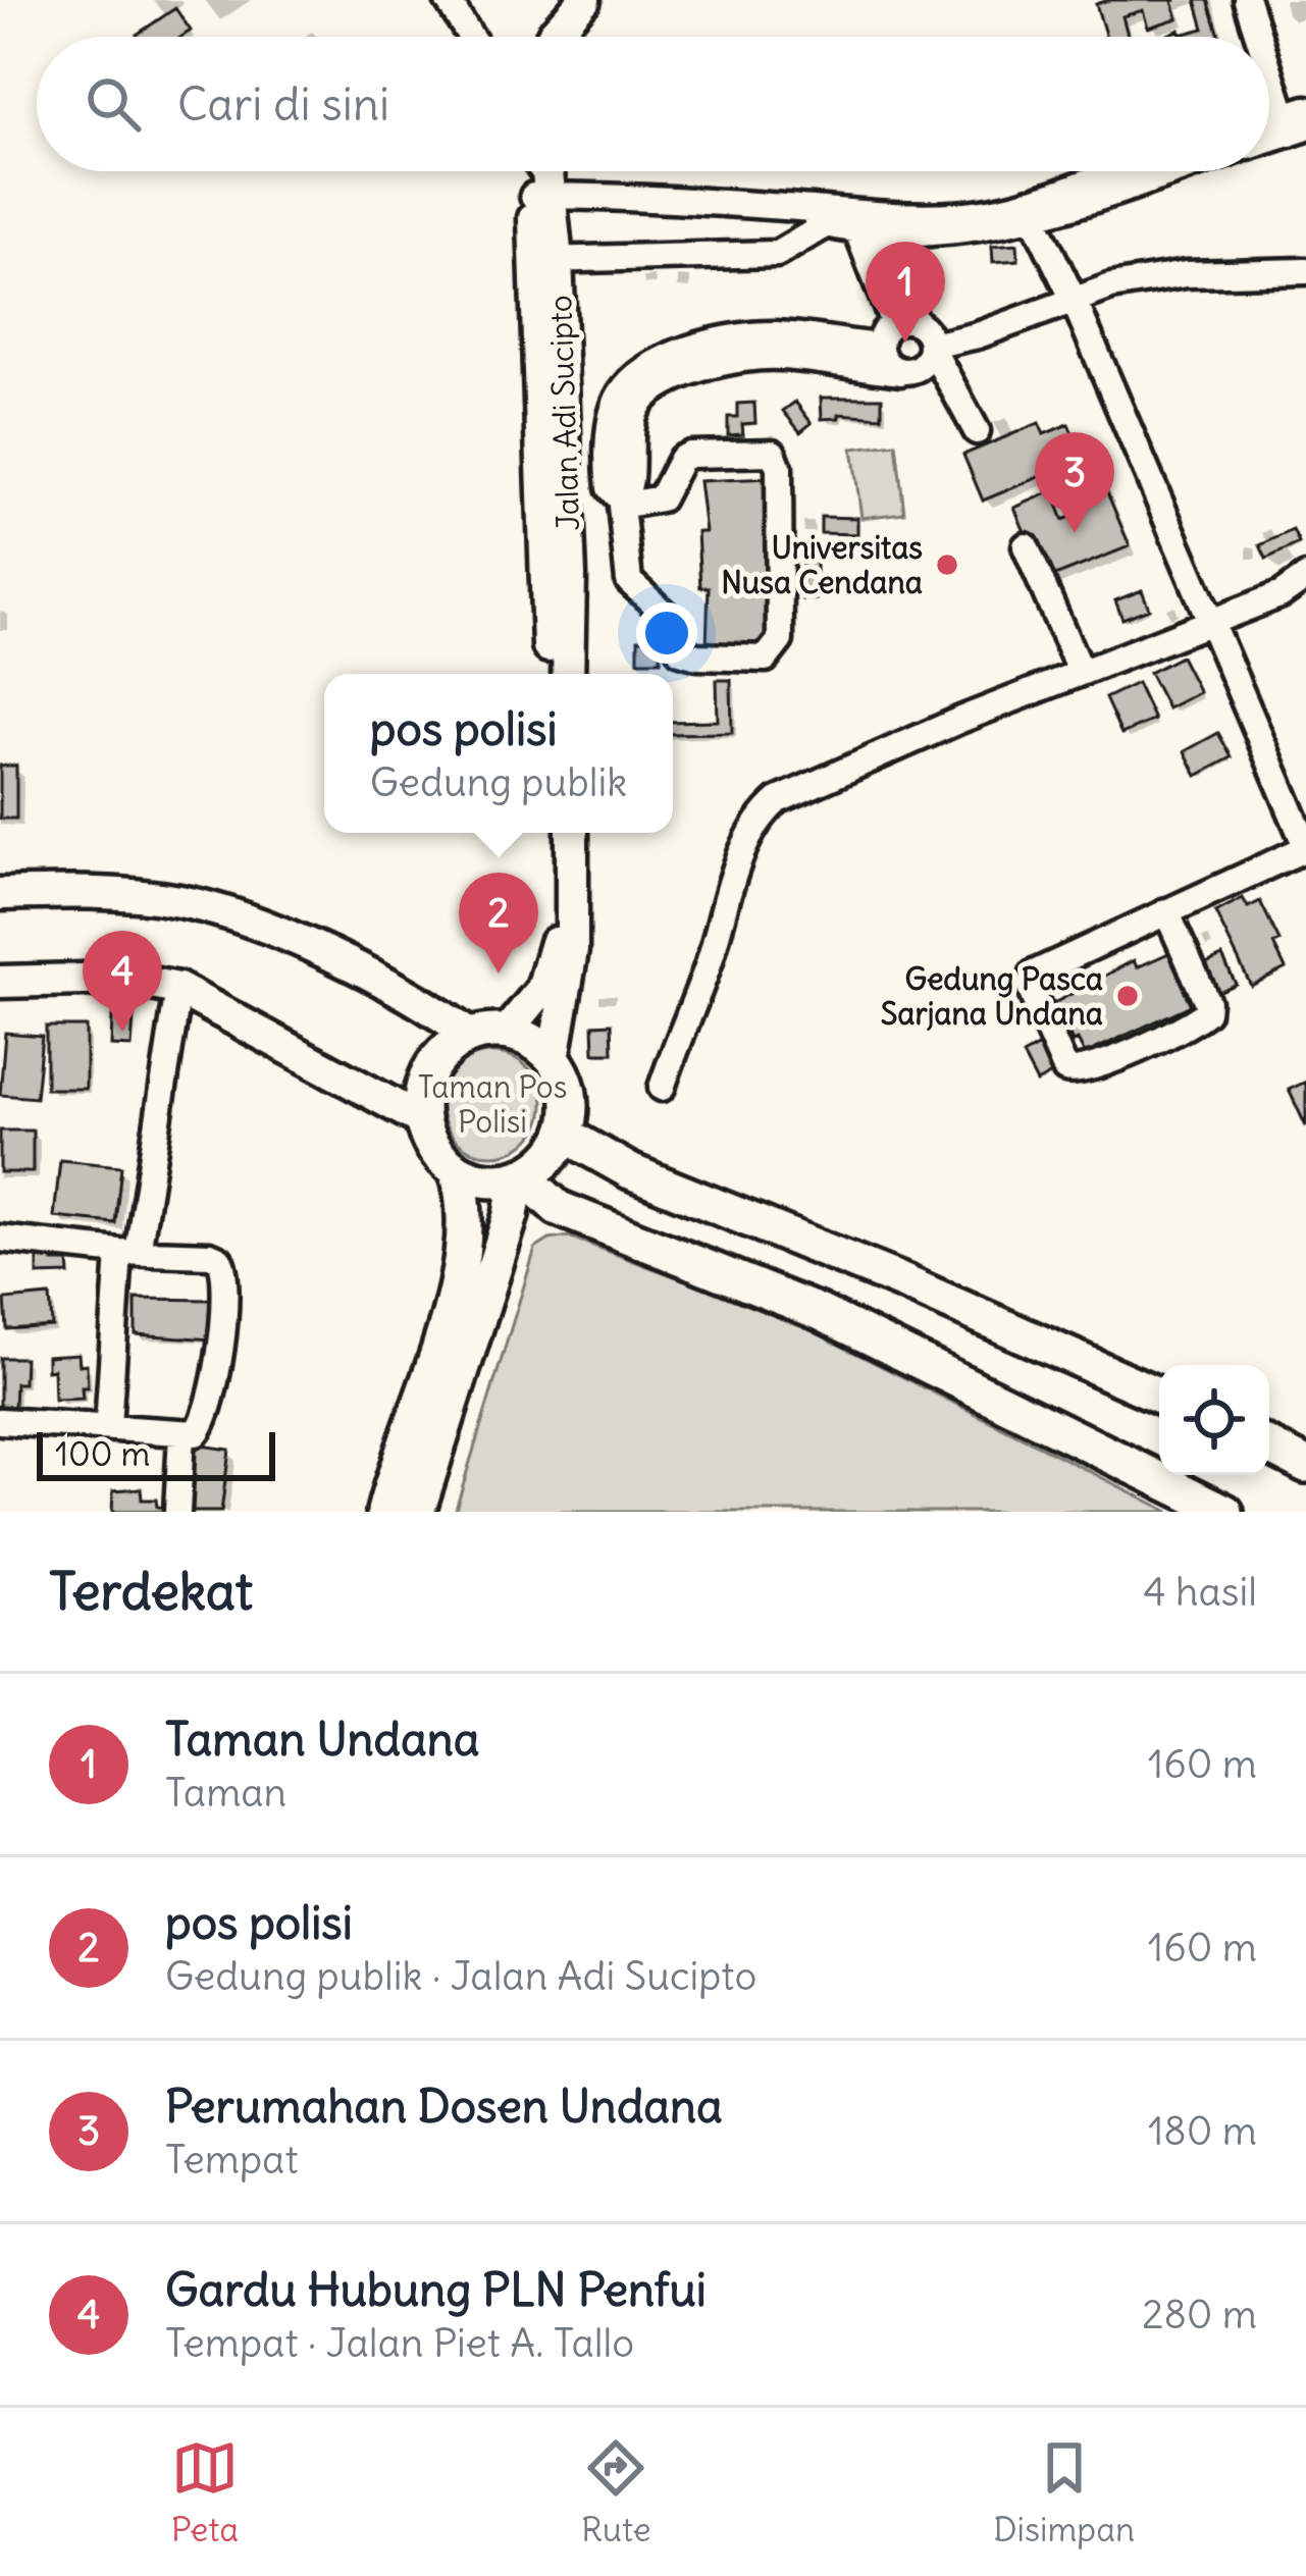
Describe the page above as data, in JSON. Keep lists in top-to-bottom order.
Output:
{
  "streets": {
    "main road": ["Jalan Adi Sucipto"]
  },
  "parks": ["Taman Pos Polisi"],
  "places": ["Universitas Nusa Cendana", "Gedung Pasca Sarjana Undana"],
  "scale_bar": "100 m",
  "page": {
    "search": "Cari di sini",
    "pins": [
      "1",
      "3",
      "2",
      "4"
    ],
    "popup": ["pos polisi", "Gedung publik"],
    "scale": "100 m",
    "heading": ["Terdekat", "4 hasil"],
    "list": [
      {
        "mark": "1",
        "name": "Taman Undana",
        "note": "Taman",
        "value": "160 m"
      },
      {
        "mark": "2",
        "name": "pos polisi",
        "note": "Gedung publik · Jalan Adi Sucipto",
        "value": "160 m"
      },
      {
        "mark": "3",
        "name": "Perumahan Dosen Undana",
        "note": "Tempat",
        "value": "180 m"
      },
      {
        "mark": "4",
        "name": "Gardu Hubung PLN Penfui",
        "note": "Tempat · Jalan Piet A. Tallo",
        "value": "280 m"
      }
    ],
    "nav": ["Peta", "Rute", "Disimpan"]
  }
}
